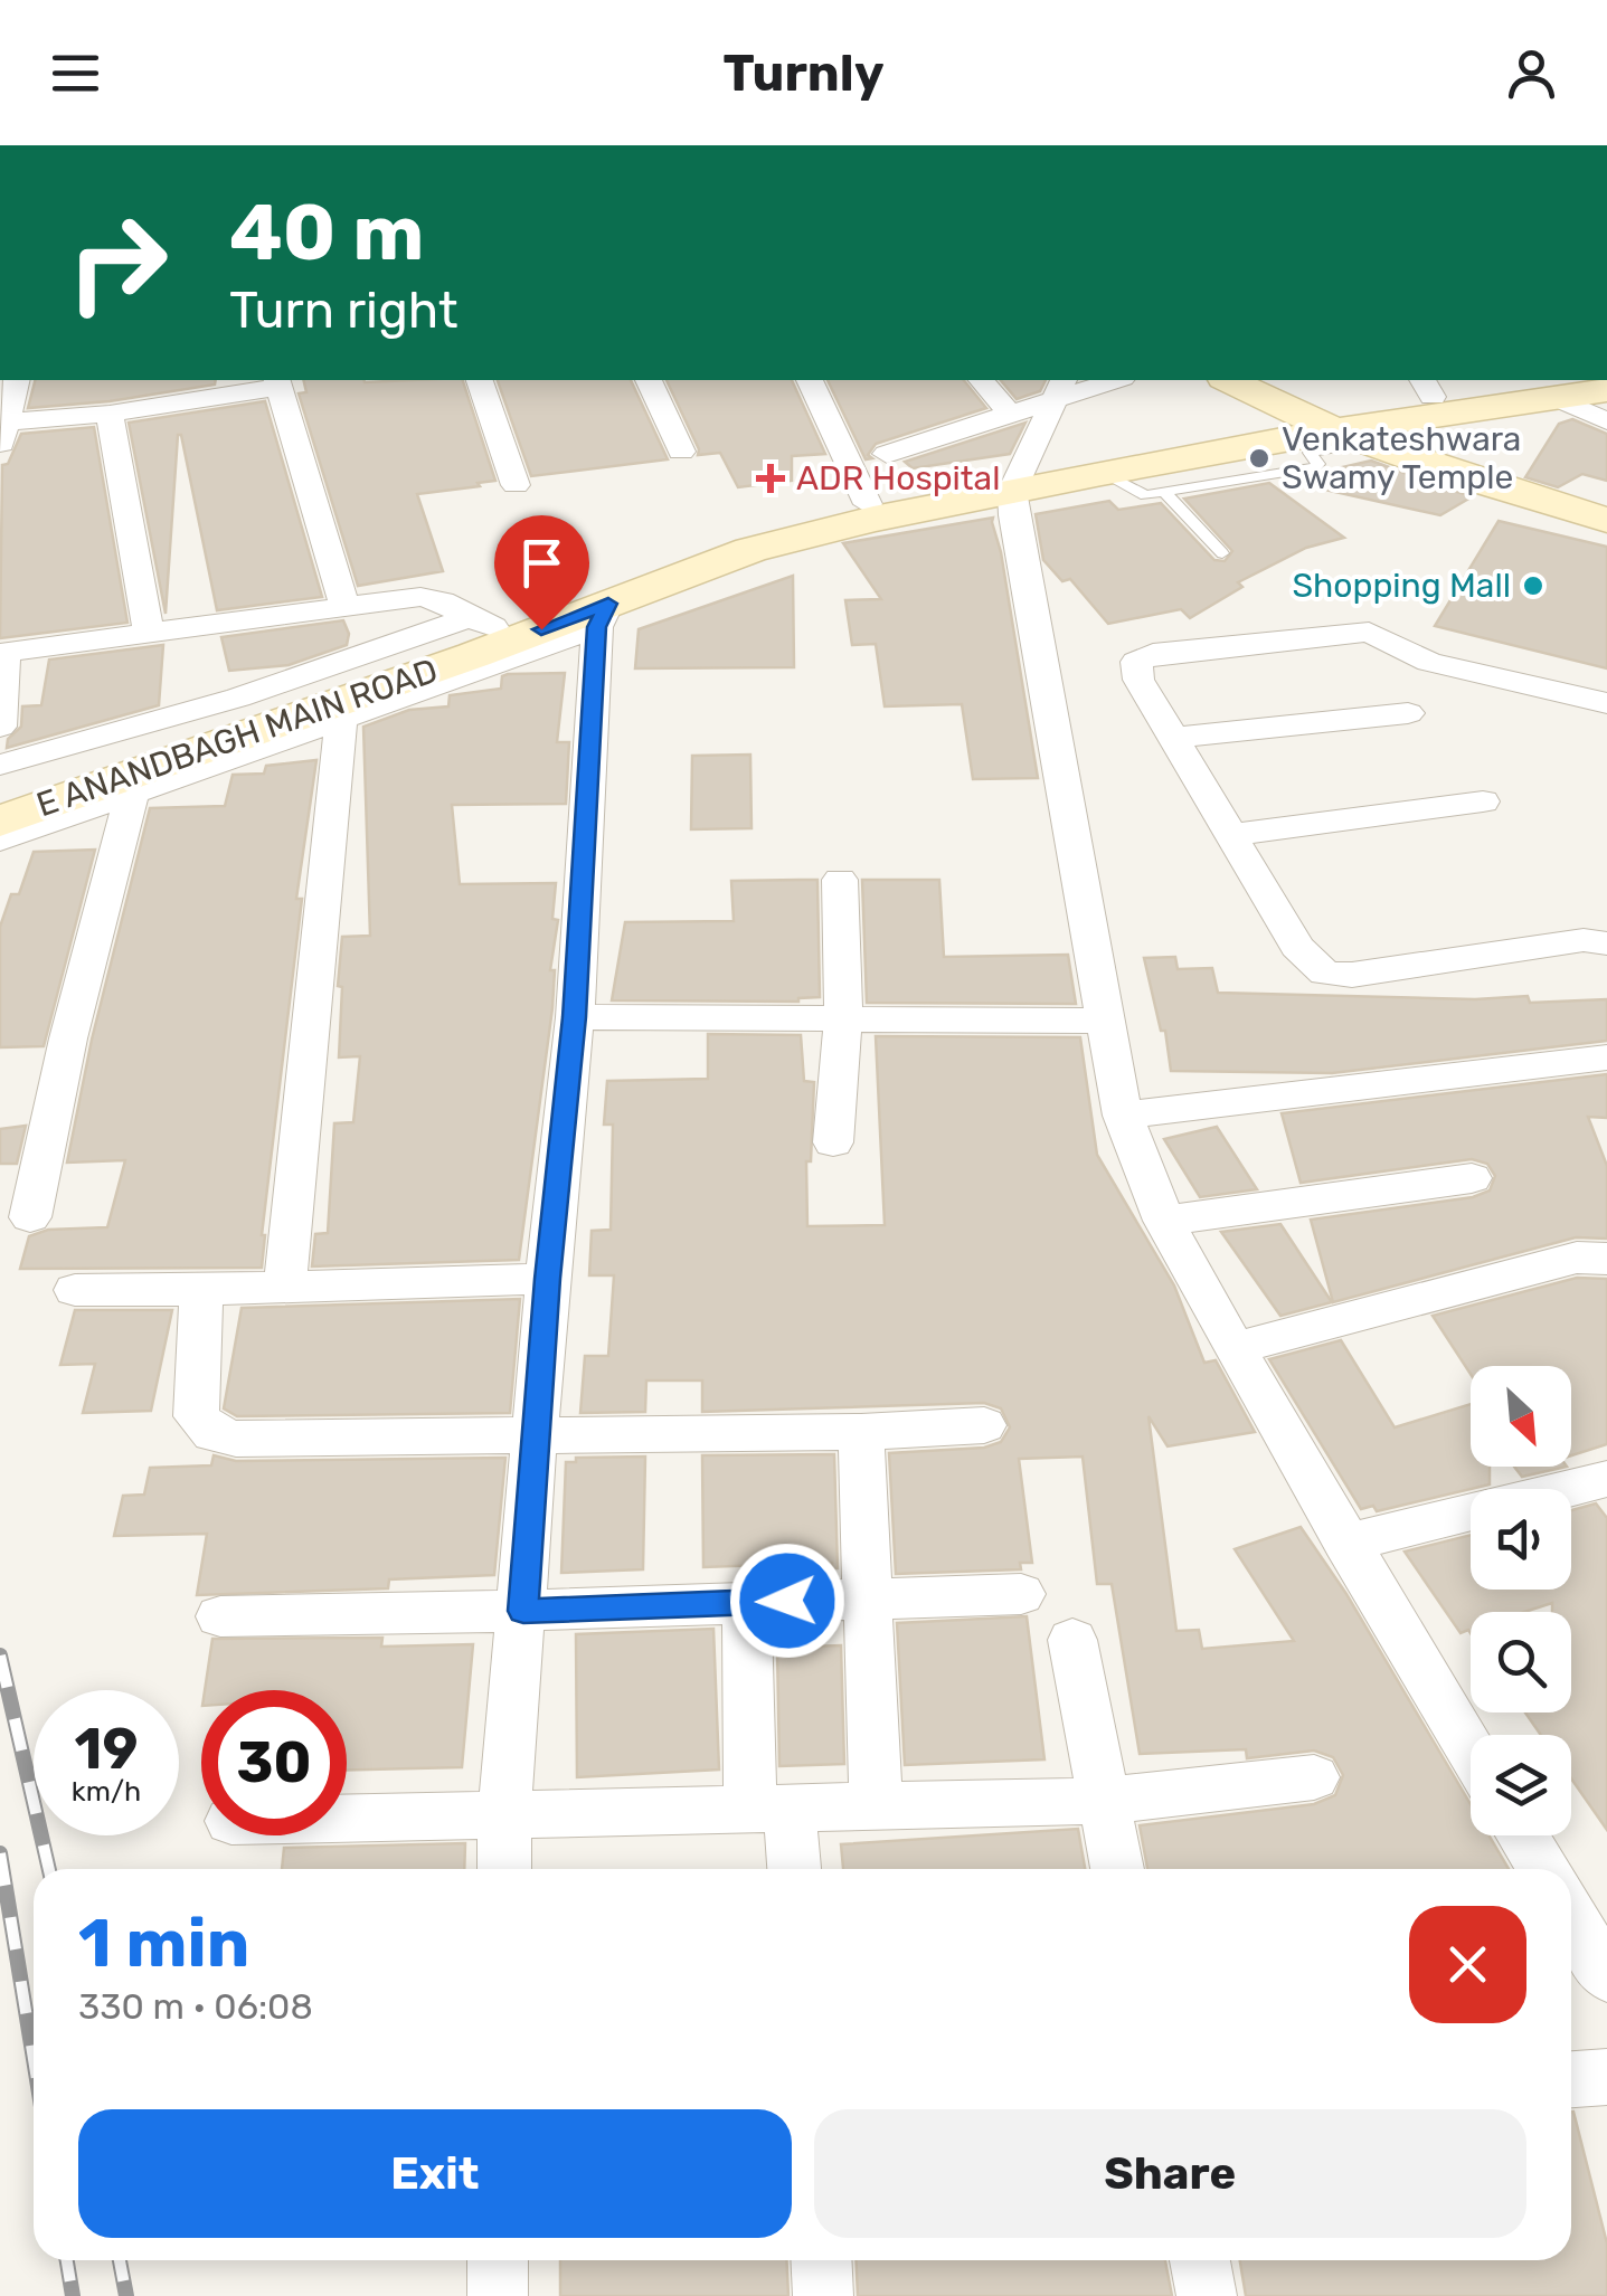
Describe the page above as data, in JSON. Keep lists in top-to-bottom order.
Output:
{
  "streets": {
    "street": ["E ANANDBAGH MAIN ROAD"]
  },
  "places": {
    "other": ["Venkateshwara Swamy Temple", "Shopping Mall"],
    "health": ["ADR Hospital"]
  },
  "north": "bottom right",
  "page": {
    "header": "Turnly",
    "turn": ["40 m", "Turn right"],
    "speed": "19 km/h",
    "limit": "30",
    "heading": ["1 min", "330 m · 06:08"],
    "buttons": ["Exit", "Share"]
  }
}
